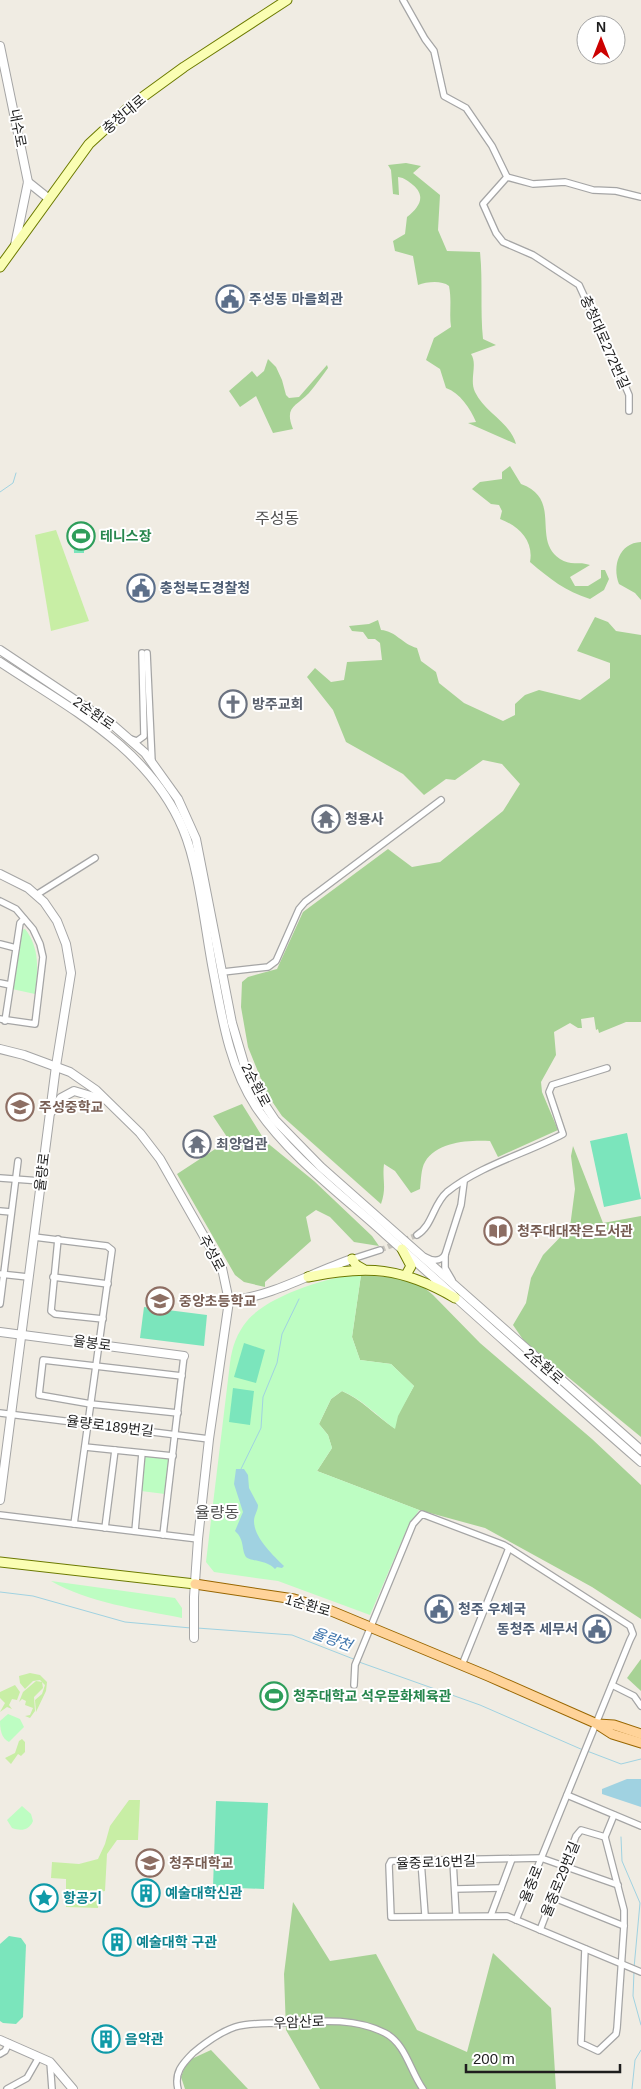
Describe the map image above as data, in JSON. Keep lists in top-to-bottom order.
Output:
{
  "streets": {
    "main road": ["충청대로", "1순환로"],
    "street": [
      "내수로",
      "충청대로272번길",
      "2순환로",
      "율량로",
      "주성로",
      "율봉로",
      "율량로189번길",
      "율중로16번길",
      "율중로29번길",
      "율중로",
      "우암산로"
    ]
  },
  "crossings": [
    ["율량로", "주성로"],
    ["율량로", "율봉로"],
    ["율량로", "율량로189번길"],
    ["주성로", "율량로189번길"],
    ["주성로", "1순환로"],
    ["1순환로", "율중로"],
    ["율중로16번길", "율중로29번길"],
    ["율중로16번길", "율중로"],
    ["율중로29번길", "율중로"]
  ],
  "districts": ["주성동", "율량동"],
  "water": ["율량천"],
  "places": {
    "public building": [
      "주성동 마을회관",
      "충청북도경찰청",
      "청주 우체국",
      "동청주 세무서"
    ],
    "sports": ["테니스장", "청주대학교 석우문화체육관"],
    "church": ["방주교회"],
    "temple": ["청용사", "최양업관"],
    "school or university": ["주성중학교", "중앙초등학교", "청주대학교"],
    "library": ["청주대대작은도서관"],
    "building": ["예술대학신관", "예술대학 구관", "음악관"],
    "place": ["항공기"]
  },
  "scale_bar": "200 m",
  "north": "top"
}
